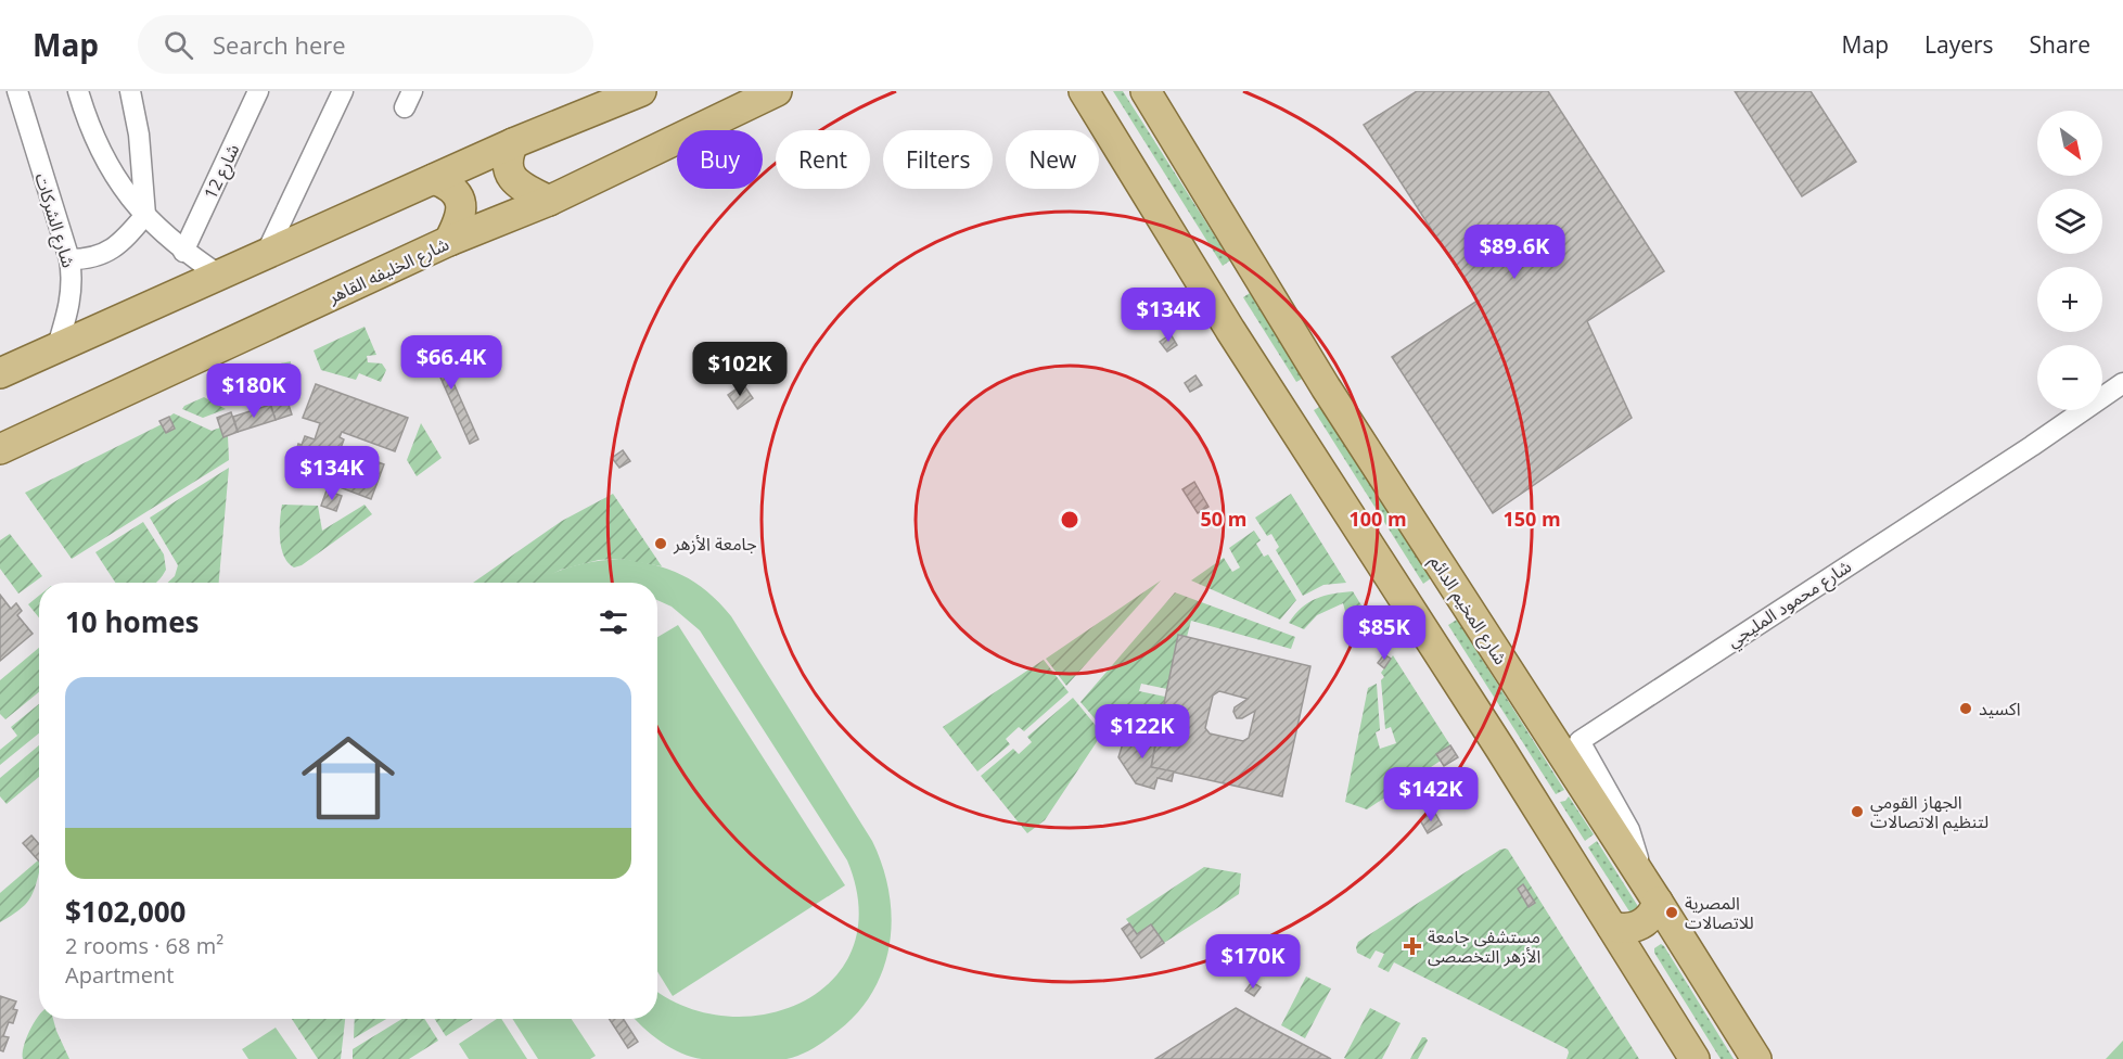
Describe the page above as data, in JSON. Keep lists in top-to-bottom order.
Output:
{
  "streets": {
    "main road": ["شارع الخليفه القاهر", "شارع المخيم الدائم"],
    "street": ["شارع 12", "شارع الشركات", "شارع محمود المليجي"]
  },
  "crossings": [
    ["شارع محمود المليجي", "شارع المخيم الدائم"]
  ],
  "places": {
    "other": [
      "جامعة الأزهر",
      "اكسيد",
      "الجهاز القومي لتنظيم الاتصالات",
      "المصرية للاتصالات"
    ],
    "health": ["مستشفى جامعة الأزهر التخصصى"]
  },
  "north": "bottom right",
  "page": {
    "header": "Map",
    "search": "Search here",
    "nav": ["Map", "Layers", "Share"],
    "map_buttons": ["+", "−"],
    "chip": [
      "Buy",
      "Rent",
      "Filters",
      "New"
    ],
    "price": [
      "$89.6K",
      "$134K",
      "$66.4K",
      "$102K",
      "$180K",
      "$134K",
      "$85K",
      "$122K",
      "$142K",
      "$170K"
    ],
    "heading": "10 homes",
    "list": [
      {
        "name": "$102,000",
        "note": "2 rooms · 68 m² · Apartment"
      }
    ]
  },
  "rings": ["50 m", "100 m", "150 m"]
}
